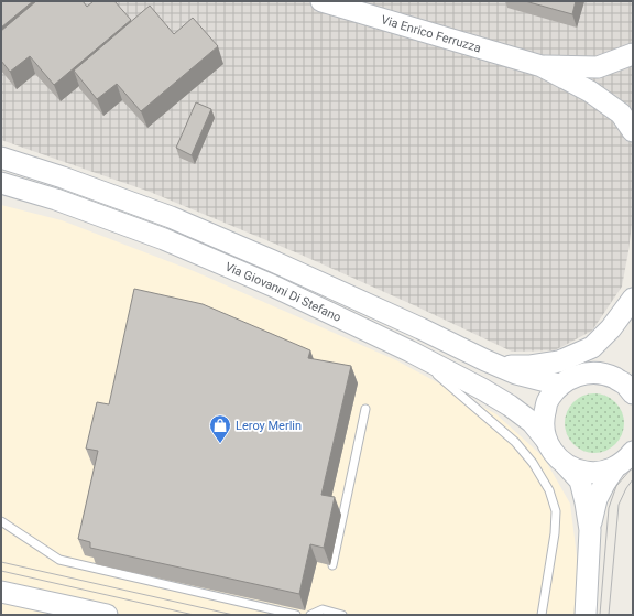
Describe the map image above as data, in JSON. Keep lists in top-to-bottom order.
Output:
{
  "streets": {
    "street": ["Via Enrico Ferruzza", "Via Giovanni Di Stefano"]
  },
  "places": {
    "shop": ["Leroy Merlin"]
  }
}
